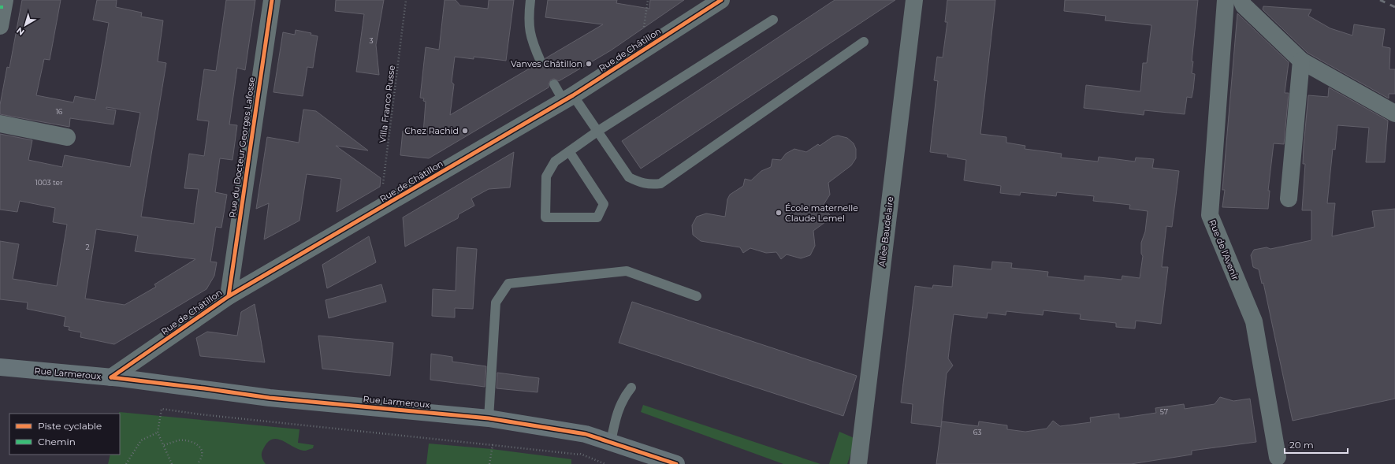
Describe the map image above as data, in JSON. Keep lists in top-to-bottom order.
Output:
{
  "streets": {
    "main road": ["Rue Larmeroux"],
    "street": [
      "Rue de Châtillon",
      "Rue du Docteur Georges Lafosse",
      "Allée Baudelaire",
      "Rue de l'Avenir"
    ],
    "path": ["Villa Franco Russe"]
  },
  "crossings": [
    ["Rue de Châtillon", "Villa Franco Russe"],
    ["Rue de Châtillon", "Rue du Docteur Georges Lafosse"],
    ["Rue de Châtillon", "Rue Larmeroux"]
  ],
  "places": ["Vanves Châtillon", "Chez Rachid", "École maternelle Claude Lemel"],
  "house_numbers": [
    "3",
    "16",
    "1003 ter",
    "2",
    "57",
    "63"
  ],
  "legend": ["Piste cyclable", "Chemin"],
  "scale_bar": "20 m",
  "north": "bottom left"
}
